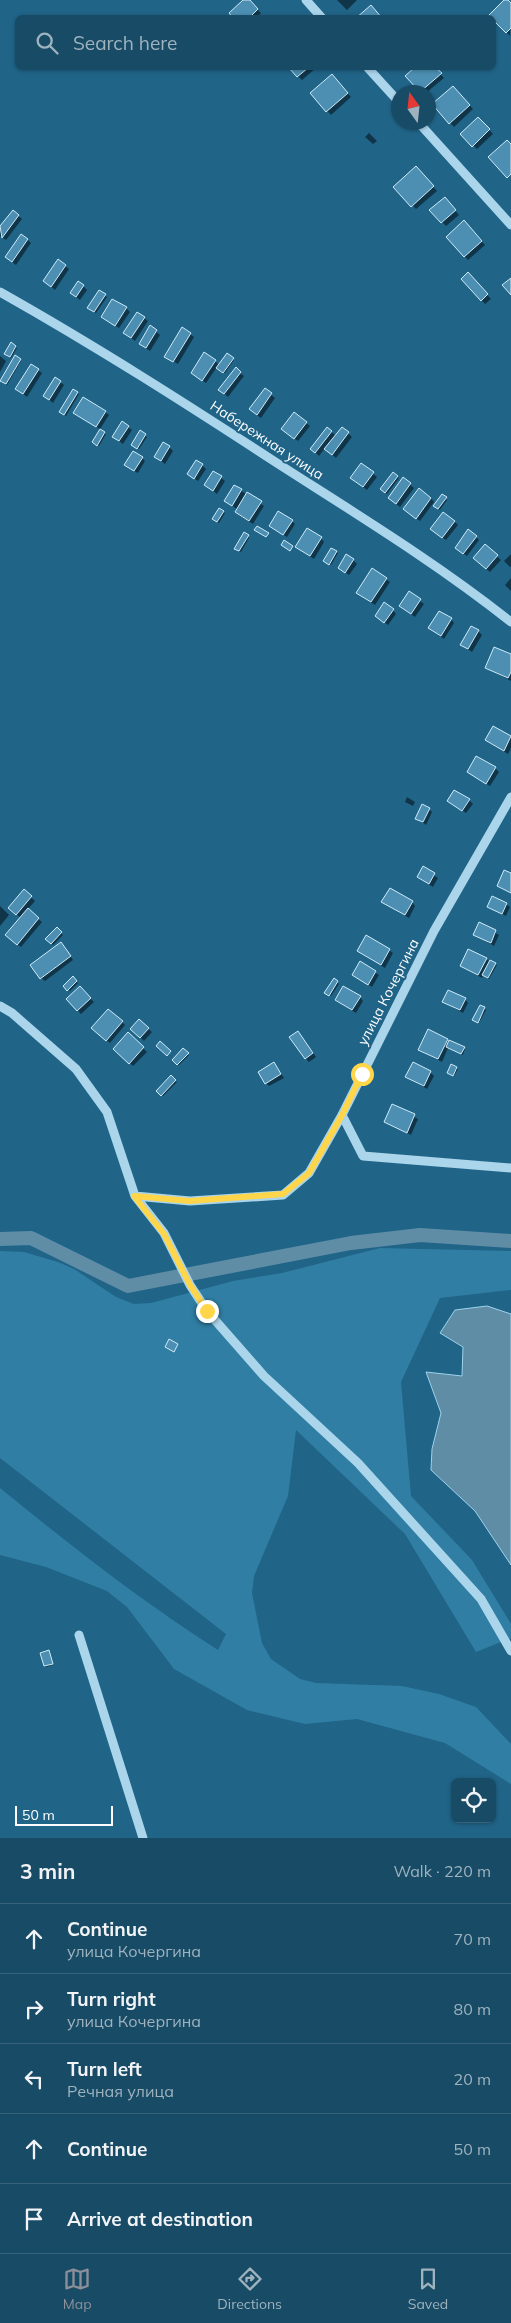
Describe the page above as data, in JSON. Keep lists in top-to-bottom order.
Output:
{
  "streets": {
    "street": ["Набережная улица", "улица Кочергина"]
  },
  "scale_bar": "50 m",
  "north": "top",
  "page": {
    "search": "Search here",
    "scale": "50 m",
    "heading": ["3 min", "Walk · 220 m"],
    "list": [
      ["Continue", "улица Кочергина", "70 m"],
      ["Turn right", "улица Кочергина", "80 m"],
      ["Turn left", "Речная улица", "20 m"],
      ["Continue", "50 m"],
      "Arrive at destination"
    ],
    "nav": ["Map", "Directions", "Saved"]
  }
}
